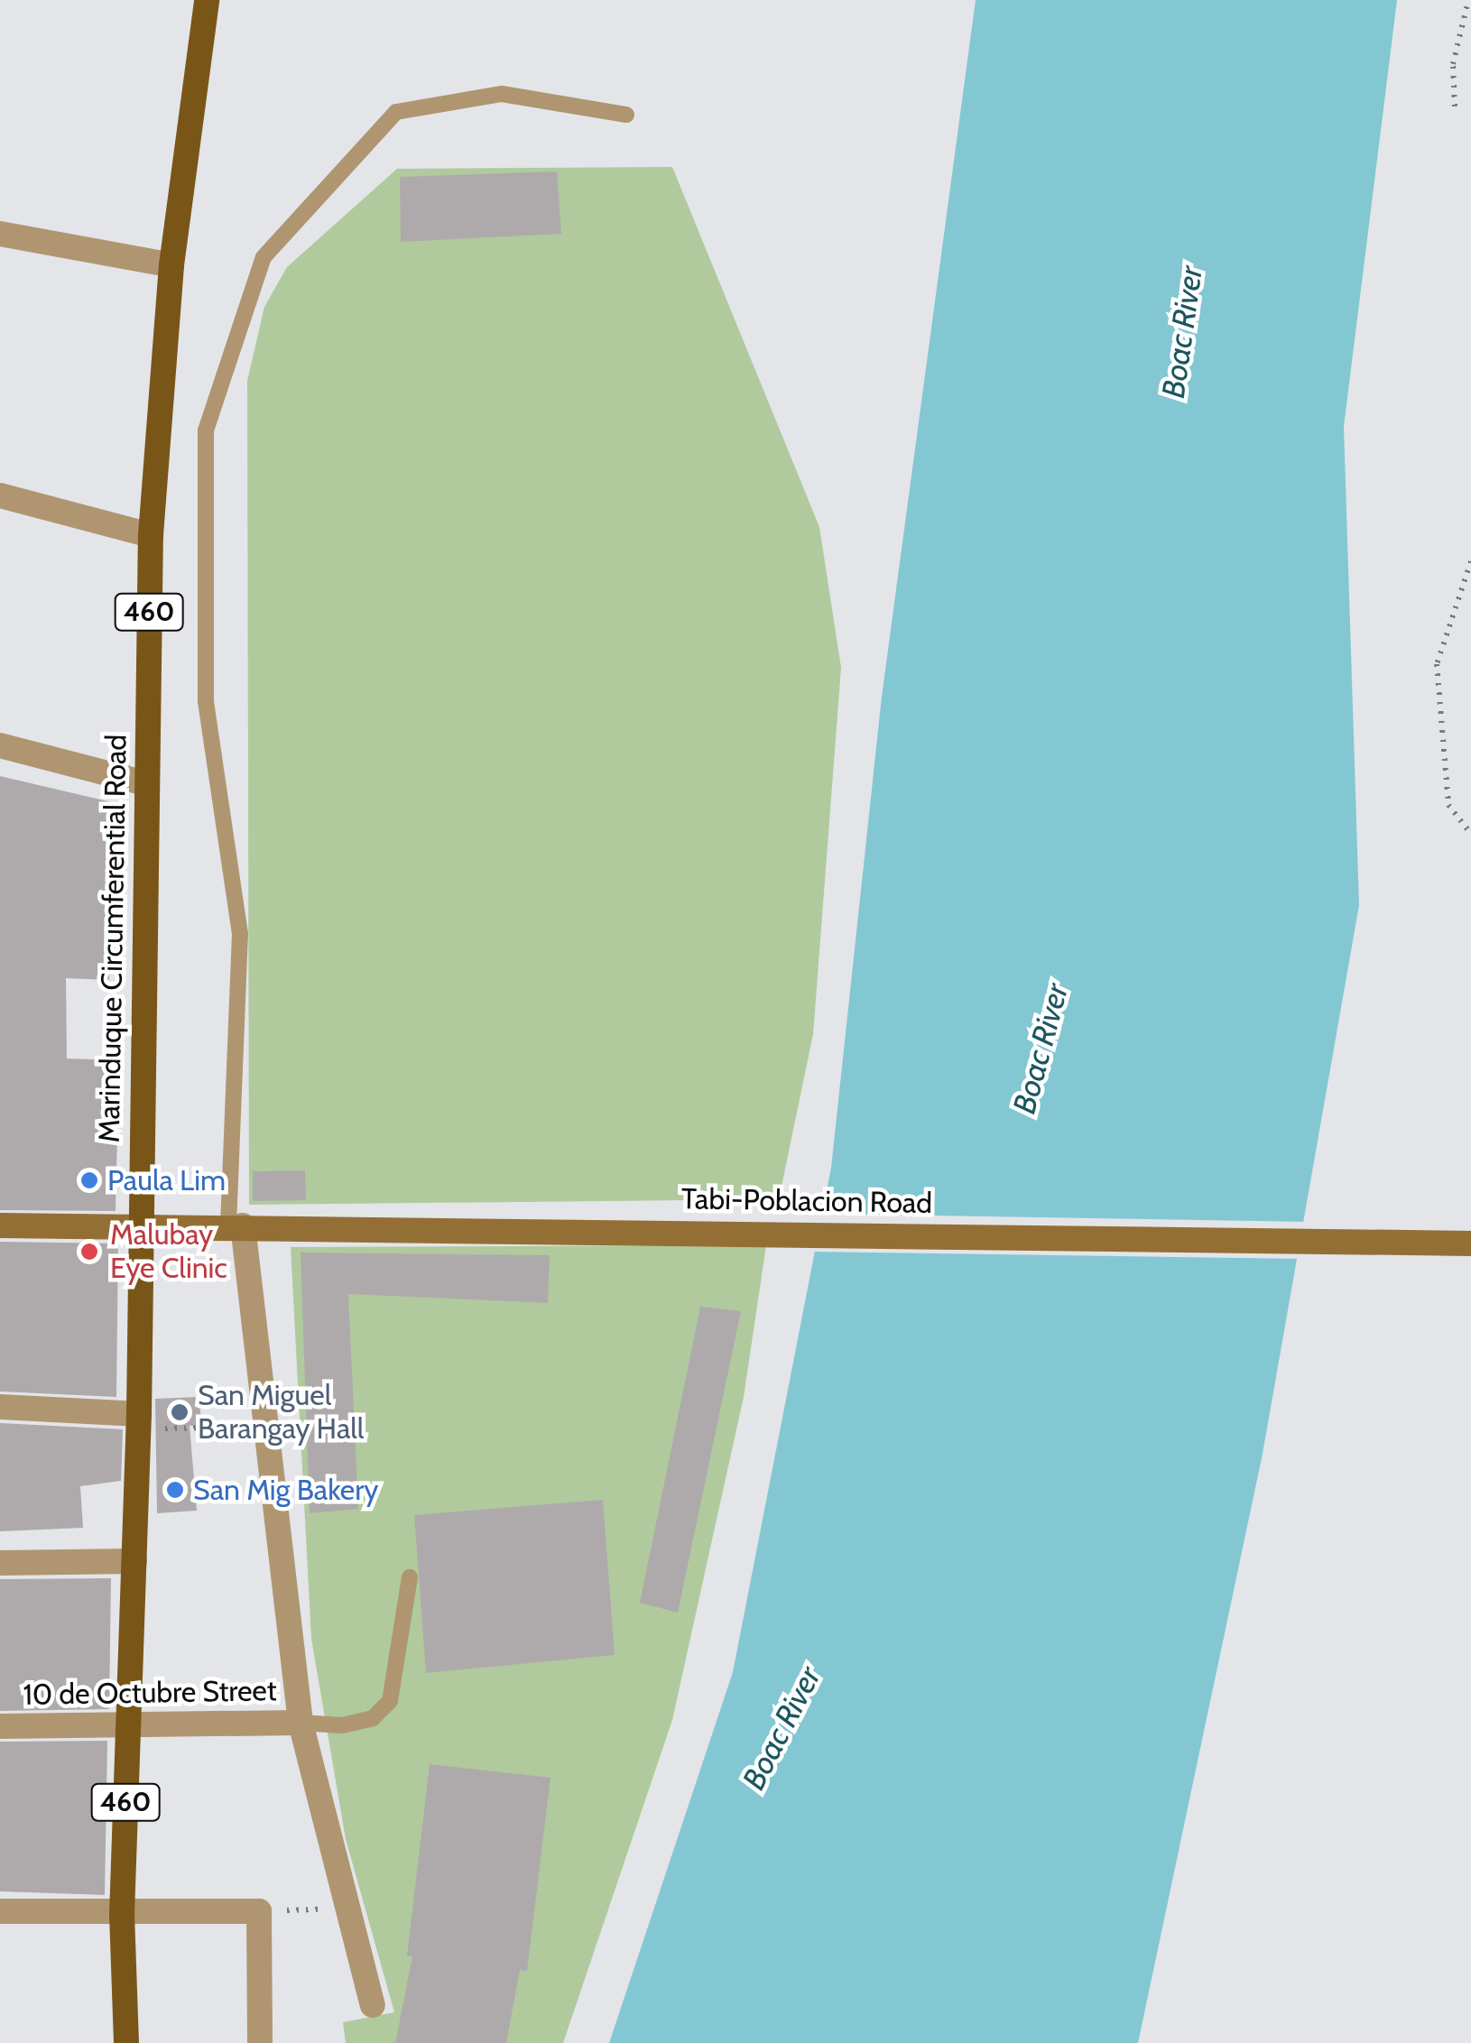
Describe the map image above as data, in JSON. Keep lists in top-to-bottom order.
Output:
{
  "streets": {
    "main road": ["460", "Marinduque Circumferential Road", "Tabi-Poblacion Road"],
    "street": ["10 de Octubre Street"]
  },
  "crossings": [
    ["Marinduque Circumferential Road", "Tabi-Poblacion Road"],
    ["Marinduque Circumferential Road", "10 de Octubre Street"]
  ],
  "water": ["Boac River"],
  "places": [
    "Paula Lim",
    "Malubay Eye Clinic",
    "San Miguel Barangay Hall",
    "San Mig Bakery"
  ]
}
